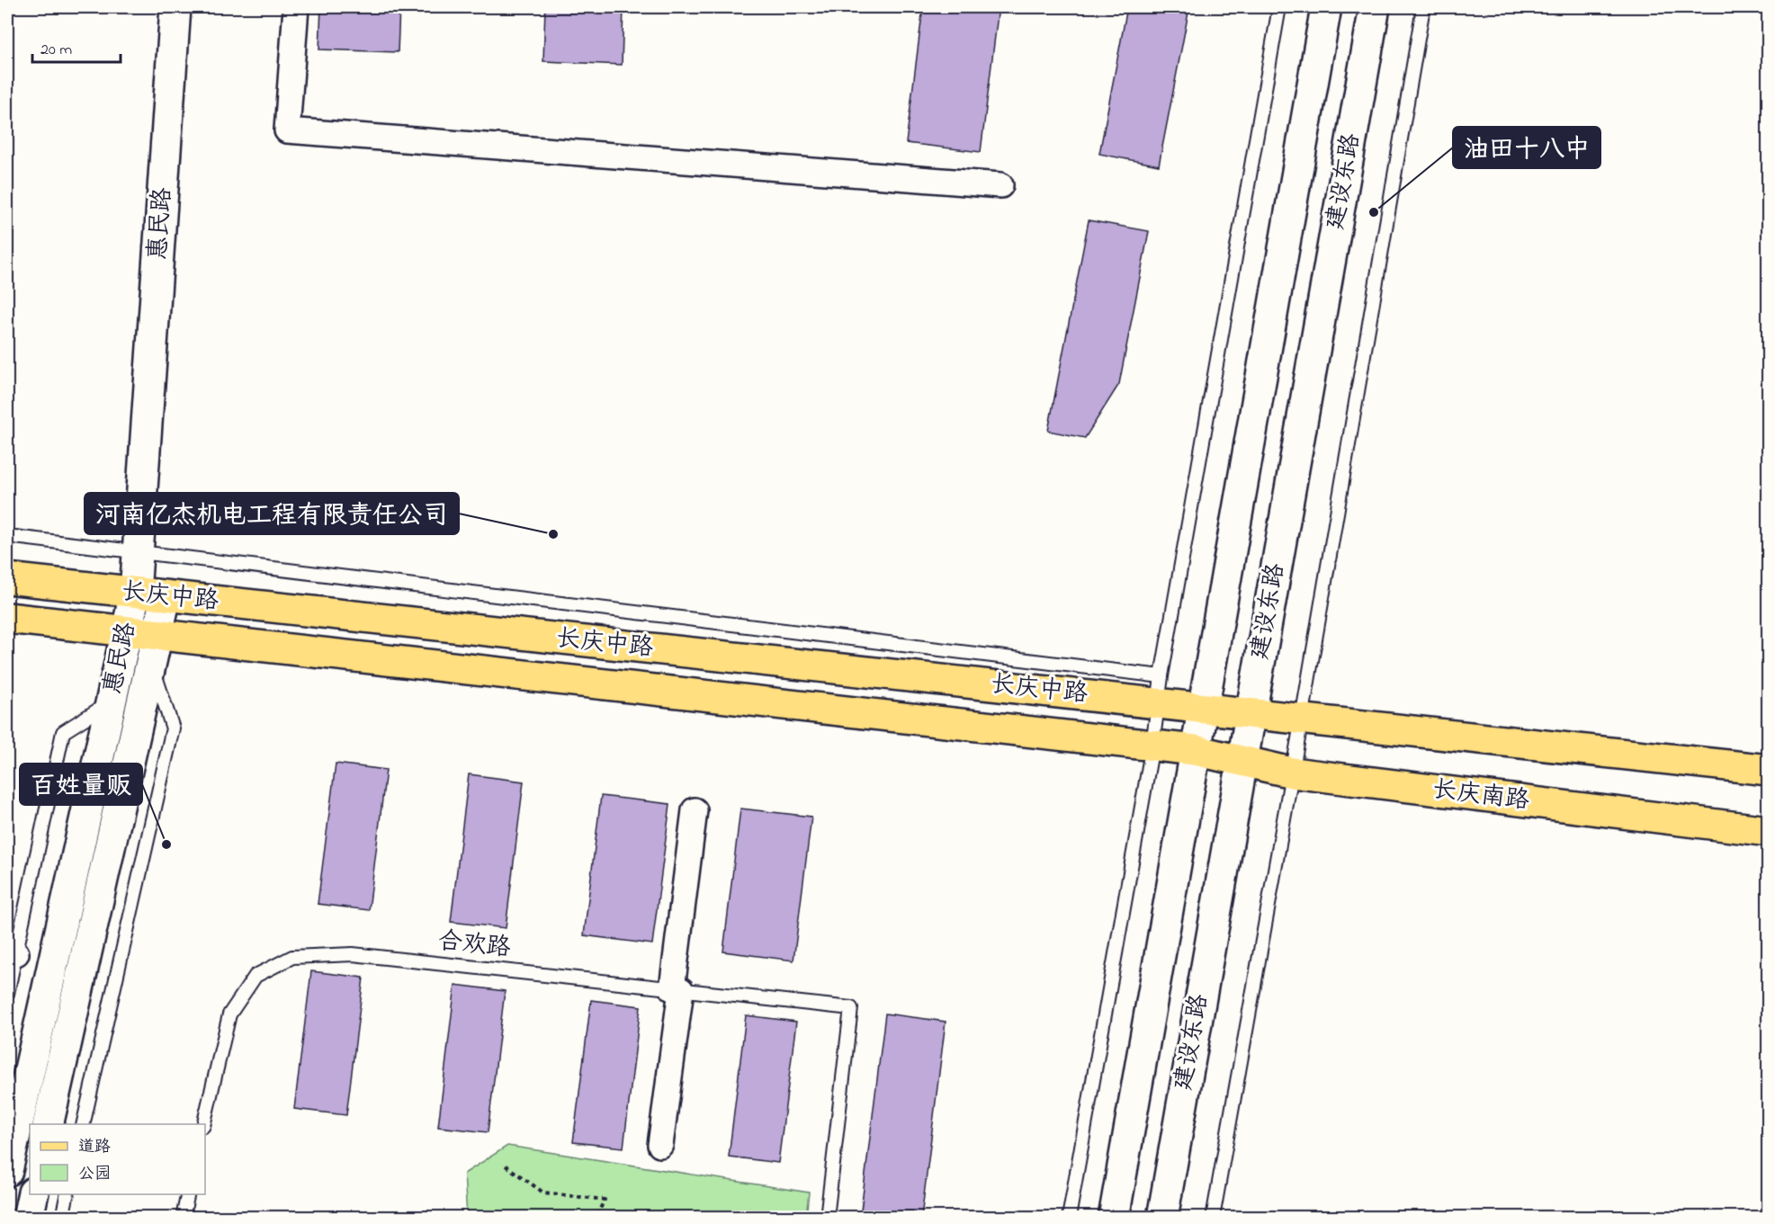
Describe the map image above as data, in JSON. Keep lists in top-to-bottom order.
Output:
{
  "streets": {
    "main road": [
      "建设东路",
      "惠民路",
      "长庆中路",
      "长庆南路"
    ],
    "lane": ["合欢路"]
  },
  "crossings": [
    ["建设东路", "长庆中路"],
    ["建设东路", "长庆南路"],
    ["惠民路", "长庆中路"],
    ["长庆中路", "长庆南路"]
  ],
  "places": ["油田十八中", "河南亿杰机电工程有限责任公司", "百姓量贩"],
  "legend": ["道路", "公园"],
  "scale_bar": "20 m"
}
